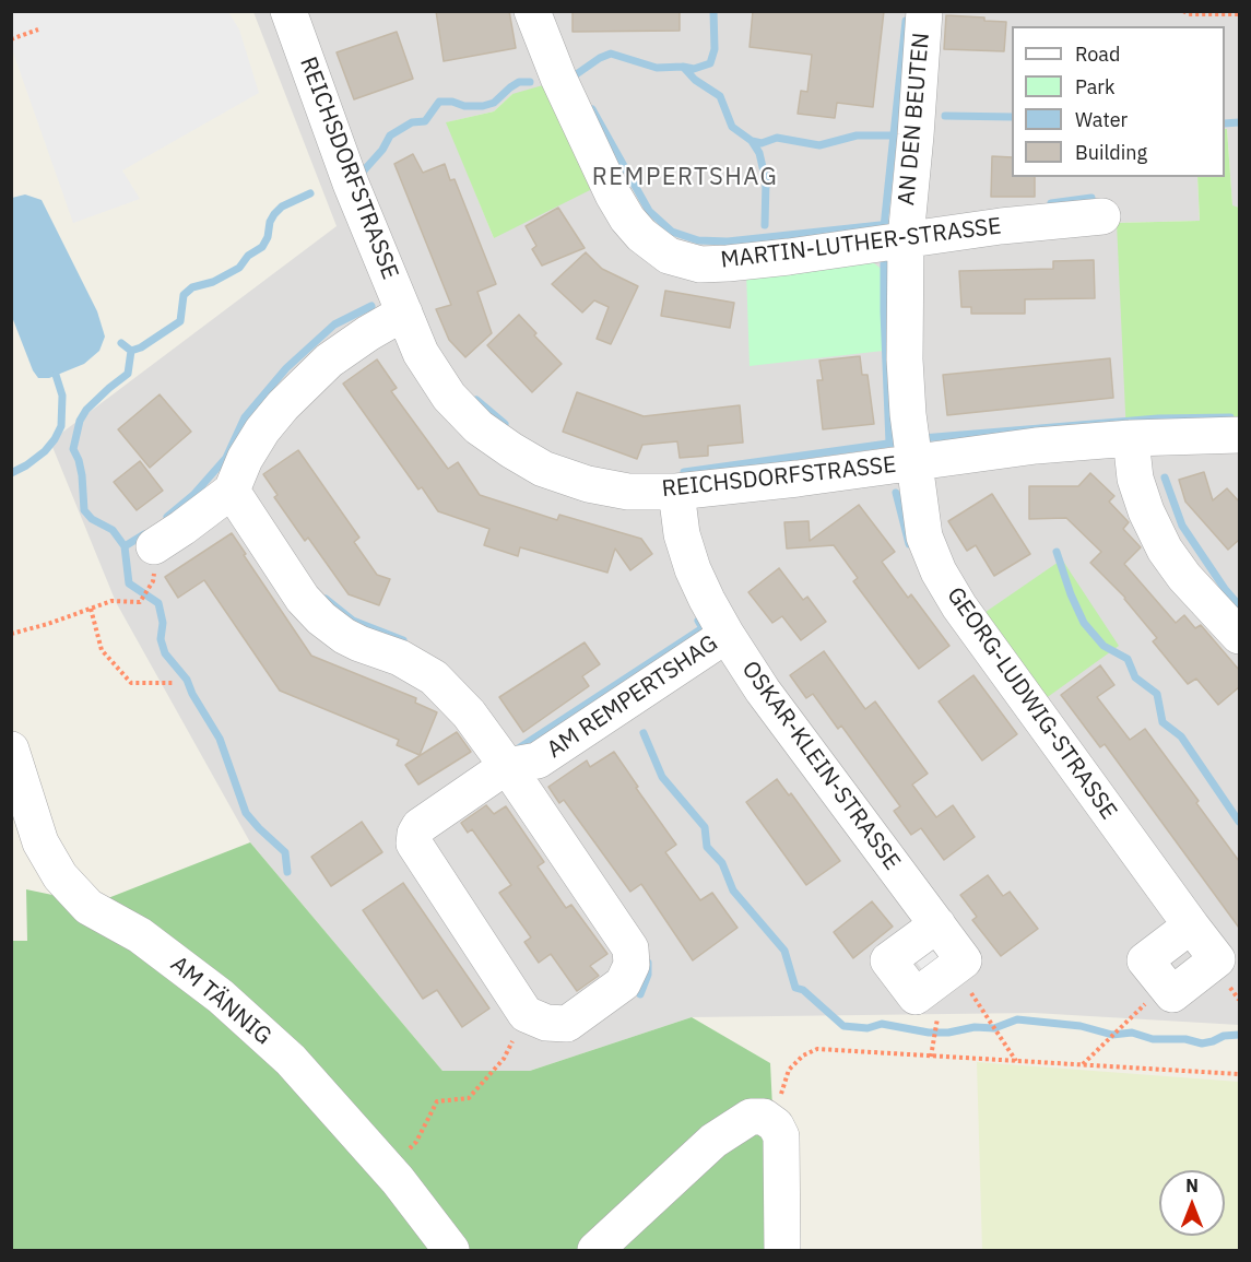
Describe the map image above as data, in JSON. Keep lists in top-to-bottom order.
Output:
{
  "streets": {
    "street": [
      "AN DEN BEUTEN",
      "REICHSDORFSTRASSE",
      "MARTIN-LUTHER-STRASSE",
      "AM REMPERTSHAG",
      "GEORG-LUDWIG-STRASSE",
      "OSKAR-KLEIN-STRASSE",
      "AM TÄNNIG"
    ]
  },
  "crossings": [
    ["AN DEN BEUTEN", "REICHSDORFSTRASSE"],
    ["AN DEN BEUTEN", "MARTIN-LUTHER-STRASSE"],
    ["AN DEN BEUTEN", "GEORG-LUDWIG-STRASSE"],
    ["REICHSDORFSTRASSE", "GEORG-LUDWIG-STRASSE"],
    ["REICHSDORFSTRASSE", "OSKAR-KLEIN-STRASSE"],
    ["AM REMPERTSHAG", "OSKAR-KLEIN-STRASSE"]
  ],
  "districts": ["REMPERTSHAG"],
  "legend": [
    "Road",
    "Park",
    "Water",
    "Building"
  ],
  "north": "top"
}
